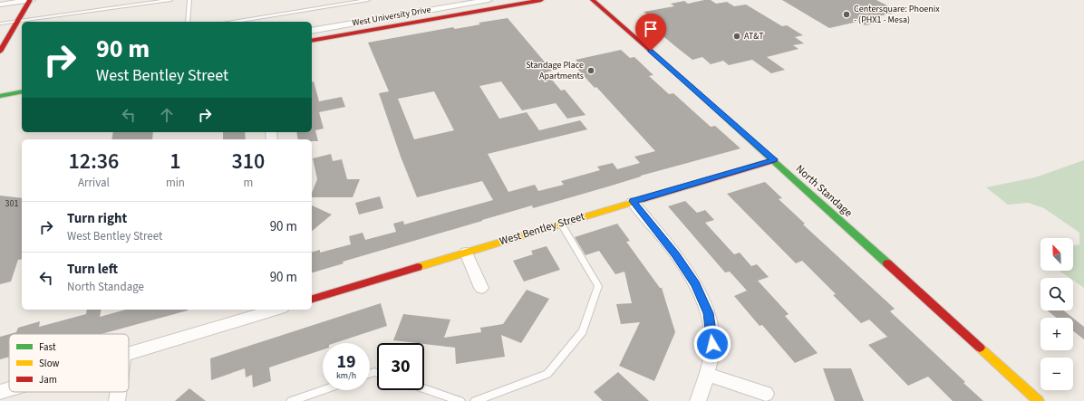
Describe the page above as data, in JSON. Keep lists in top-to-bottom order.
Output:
{
  "streets": {
    "street": ["West University Drive", "North Standage", "West Bentley Street"]
  },
  "crossings": [
    ["North Standage", "West Bentley Street"]
  ],
  "places": ["Centersquare: Phoenix - (PHX1 - Mesa)", "AT&T", "Standage Place Apartments"],
  "house_numbers": ["301"],
  "legend": ["Fast", "Slow", "Jam"],
  "north": "top left",
  "page": {
    "turn": ["90 m", "West Bentley Street"],
    "eta": [
      "12:36",
      "Arrival",
      "1",
      "min",
      "310",
      "m"
    ],
    "list": [
      {
        "name": "Turn right",
        "note": "West Bentley Street",
        "value": "90 m"
      },
      {
        "name": "Turn left",
        "note": "North Standage",
        "value": "90 m"
      }
    ],
    "map_buttons": ["+", "−"],
    "speed": "19 km/h",
    "limit": "30"
  }
}
